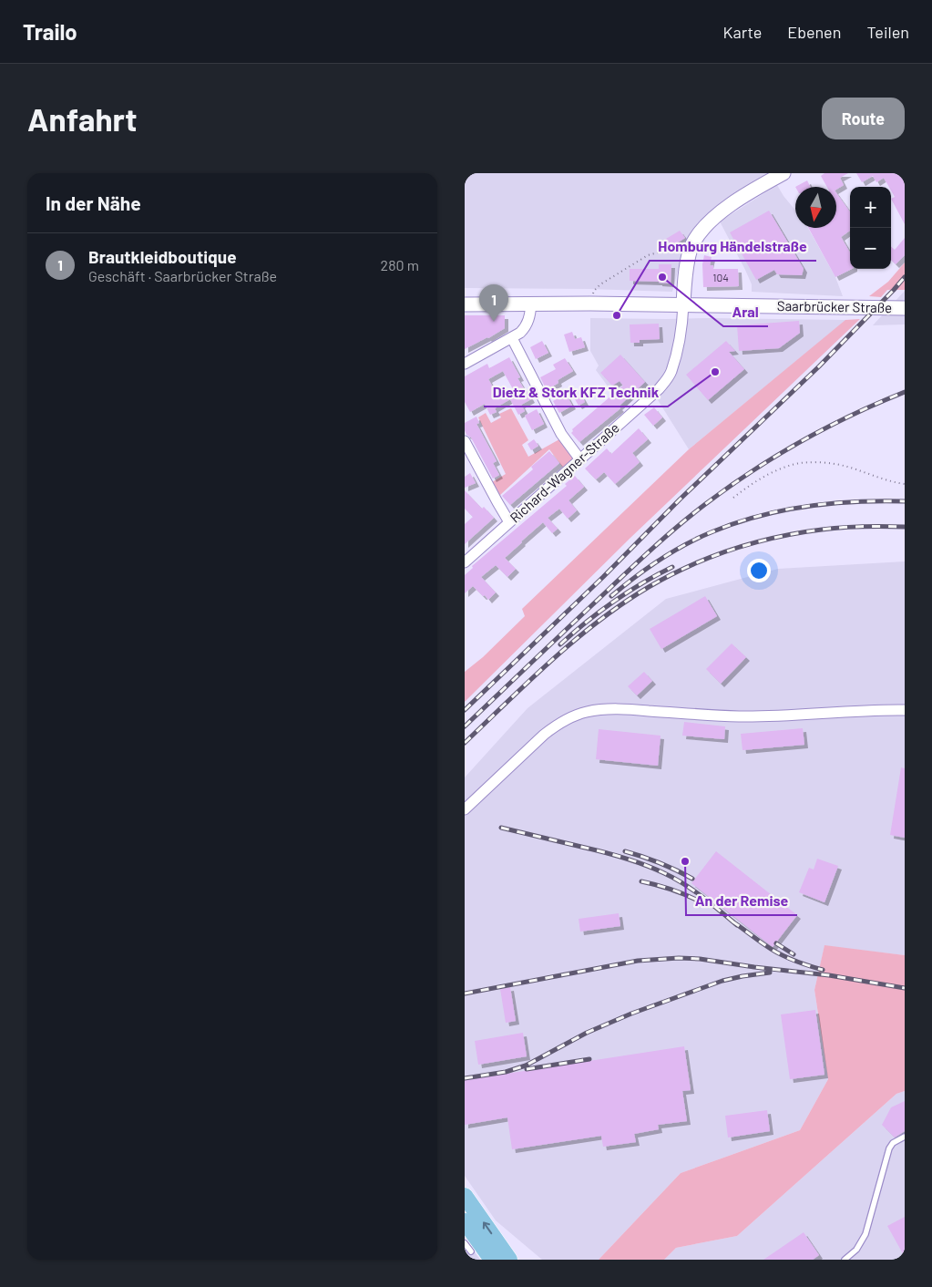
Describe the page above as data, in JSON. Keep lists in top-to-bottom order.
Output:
{
  "streets": {
    "main road": ["Saarbrücker Straße"],
    "street": ["Richard-Wagner-Straße"]
  },
  "crossings": [
    ["Saarbrücker Straße", "Richard-Wagner-Straße"]
  ],
  "places": [
    "Aral",
    "Homburg Händelstraße",
    "Dietz & Stork KFZ Technik",
    "An der Remise"
  ],
  "house_numbers": ["104"],
  "north": "bottom",
  "page": {
    "header": "Trailo",
    "nav": ["Karte", "Ebenen", "Teilen"],
    "buttons": "Route",
    "title": "Anfahrt",
    "heading": "In der Nähe",
    "map_buttons": ["+", "−"],
    "list": [
      {
        "mark": "1",
        "name": "Brautkleidboutique",
        "note": "Geschäft · Saarbrücker Straße",
        "value": "280 m"
      }
    ],
    "pins": "1"
  }
}
